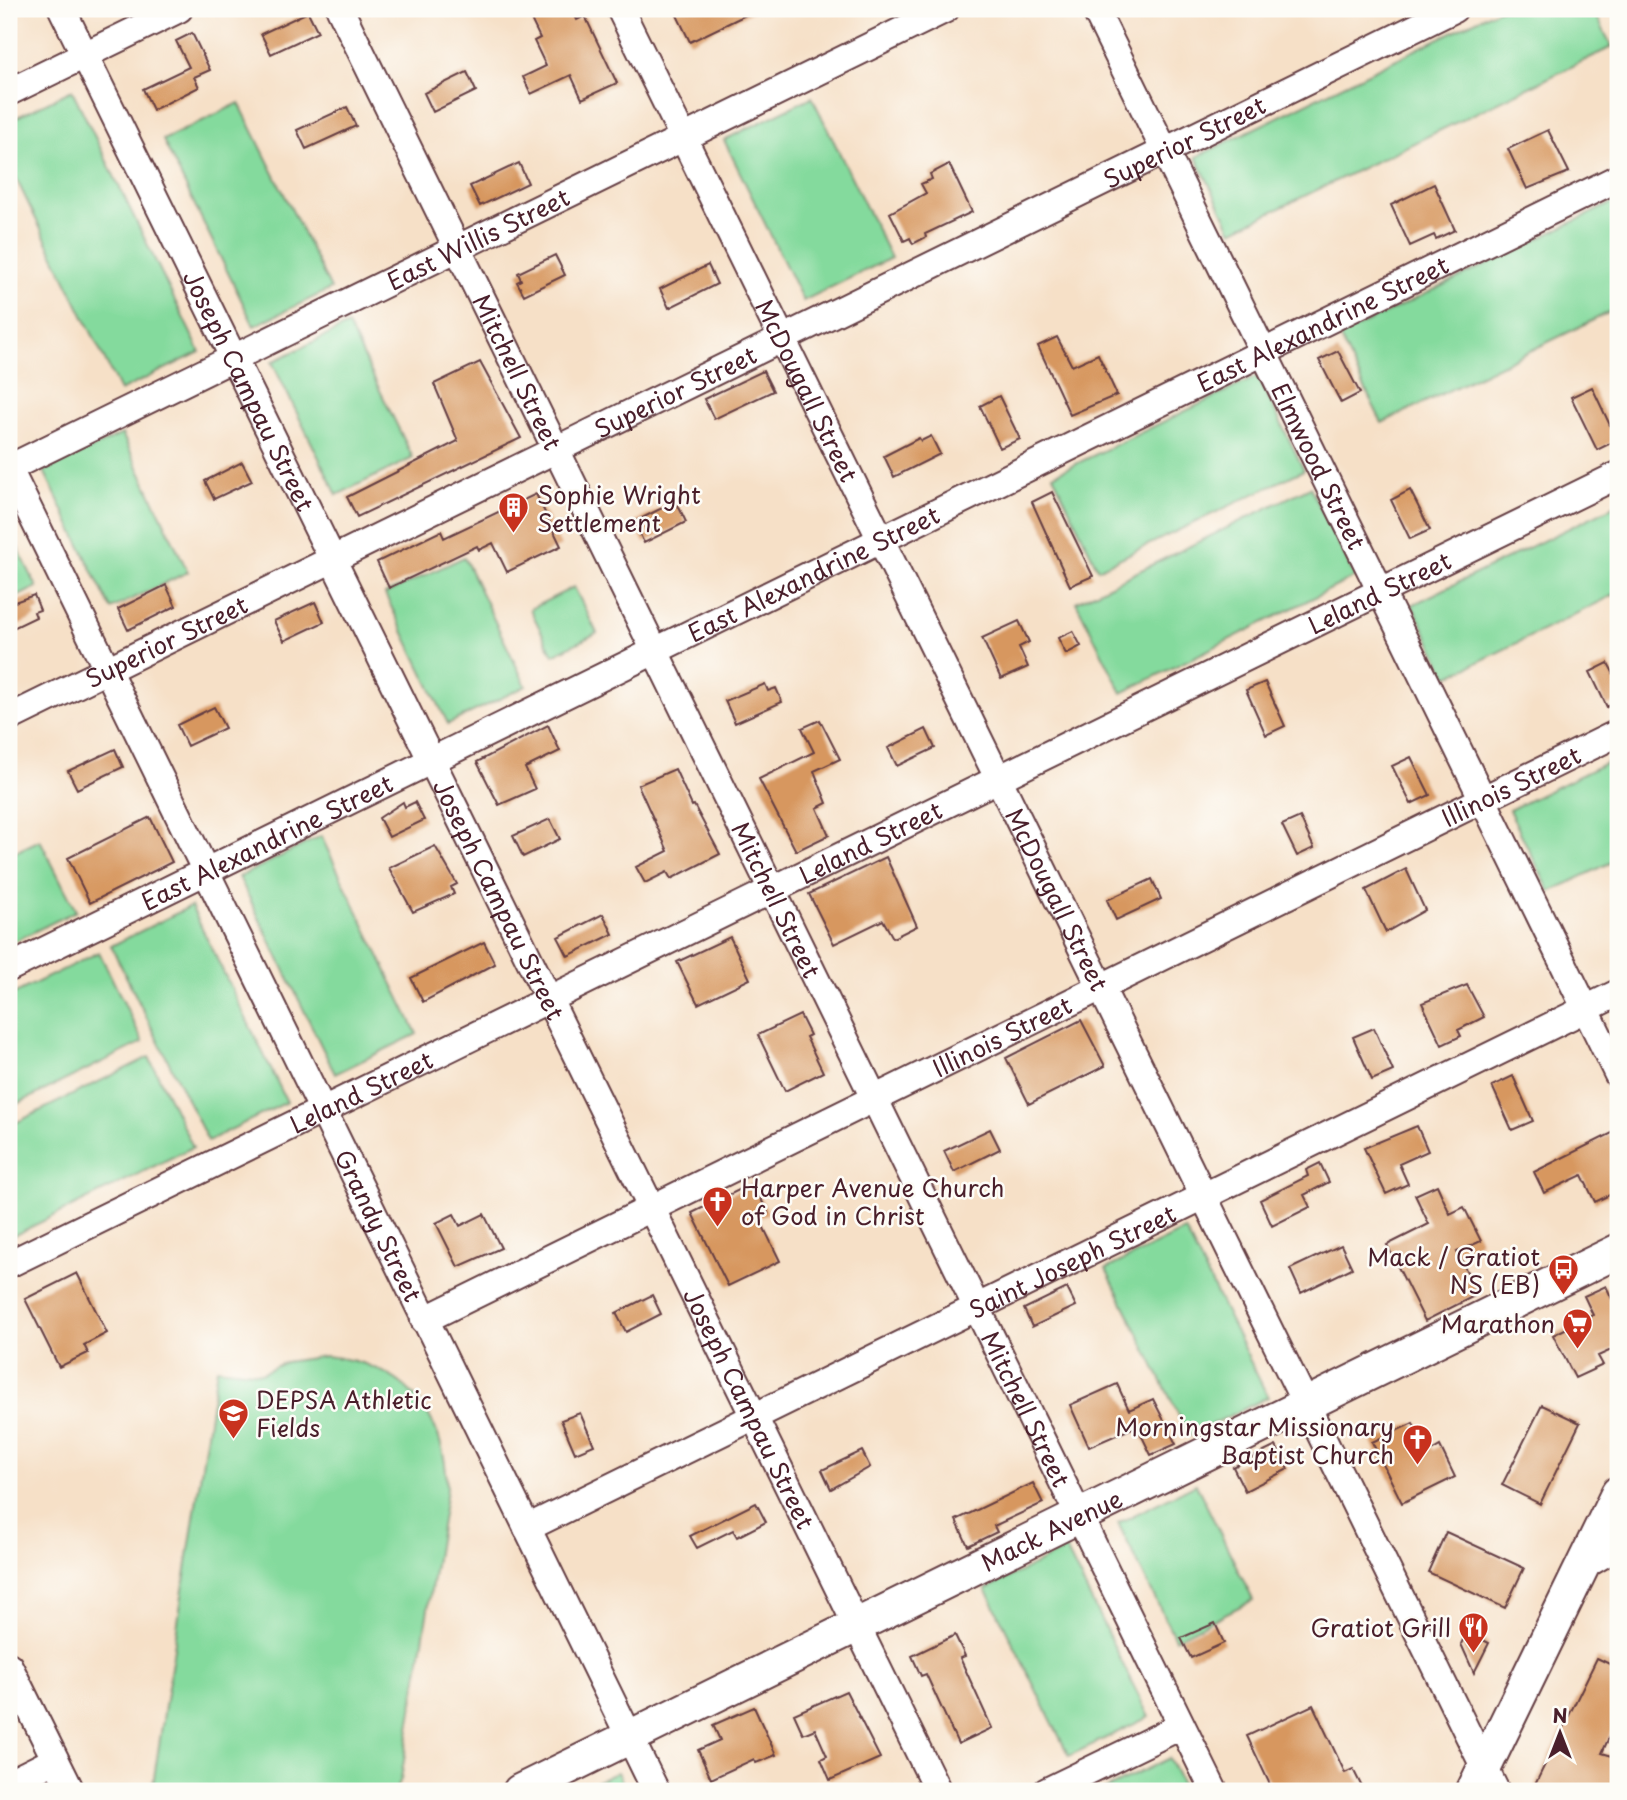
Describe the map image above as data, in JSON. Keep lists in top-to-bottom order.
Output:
{
  "streets": {
    "main road": ["Mack Avenue"],
    "street": [
      "Superior Street",
      "East Willis Street",
      "East Alexandrine Street",
      "Mitchell Street",
      "Joseph Campau Street",
      "McDougall Street",
      "Elmwood Street",
      "Leland Street",
      "Illinois Street",
      "Grandy Street",
      "Saint Joseph Street"
    ]
  },
  "crossings": [
    ["Superior Street", "Mitchell Street"],
    ["Superior Street", "Joseph Campau Street"],
    ["Superior Street", "McDougall Street"],
    ["Superior Street", "Elmwood Street"],
    ["Superior Street", "Grandy Street"],
    ["East Willis Street", "Mitchell Street"],
    ["East Willis Street", "Joseph Campau Street"],
    ["East Willis Street", "McDougall Street"],
    ["East Willis Street", "Grandy Street"],
    ["East Alexandrine Street", "Mitchell Street"],
    ["East Alexandrine Street", "Joseph Campau Street"],
    ["East Alexandrine Street", "McDougall Street"],
    ["East Alexandrine Street", "Elmwood Street"],
    ["East Alexandrine Street", "Grandy Street"],
    ["Mitchell Street", "Leland Street"],
    ["Mitchell Street", "Illinois Street"],
    ["Mitchell Street", "Saint Joseph Street"],
    ["Mitchell Street", "Mack Avenue"],
    ["Joseph Campau Street", "Leland Street"],
    ["Joseph Campau Street", "Illinois Street"],
    ["Joseph Campau Street", "Saint Joseph Street"],
    ["Joseph Campau Street", "Mack Avenue"],
    ["McDougall Street", "Leland Street"],
    ["McDougall Street", "Illinois Street"],
    ["McDougall Street", "Saint Joseph Street"],
    ["McDougall Street", "Mack Avenue"],
    ["Elmwood Street", "Leland Street"],
    ["Elmwood Street", "Illinois Street"],
    ["Elmwood Street", "Saint Joseph Street"],
    ["Leland Street", "Grandy Street"],
    ["Illinois Street", "Grandy Street"],
    ["Grandy Street", "Saint Joseph Street"],
    ["Grandy Street", "Mack Avenue"]
  ],
  "places": {
    "building": ["Sophie Wright Settlement"],
    "church": ["Harper Avenue Church of God in Christ", "Morningstar Missionary Baptist Church"],
    "bus stop": ["Mack / Gratiot NS (EB)"],
    "supermarket": ["Marathon"],
    "school or university": ["DEPSA Athletic Fields"],
    "restaurant": ["Gratiot Grill"]
  },
  "north": "top"
}
